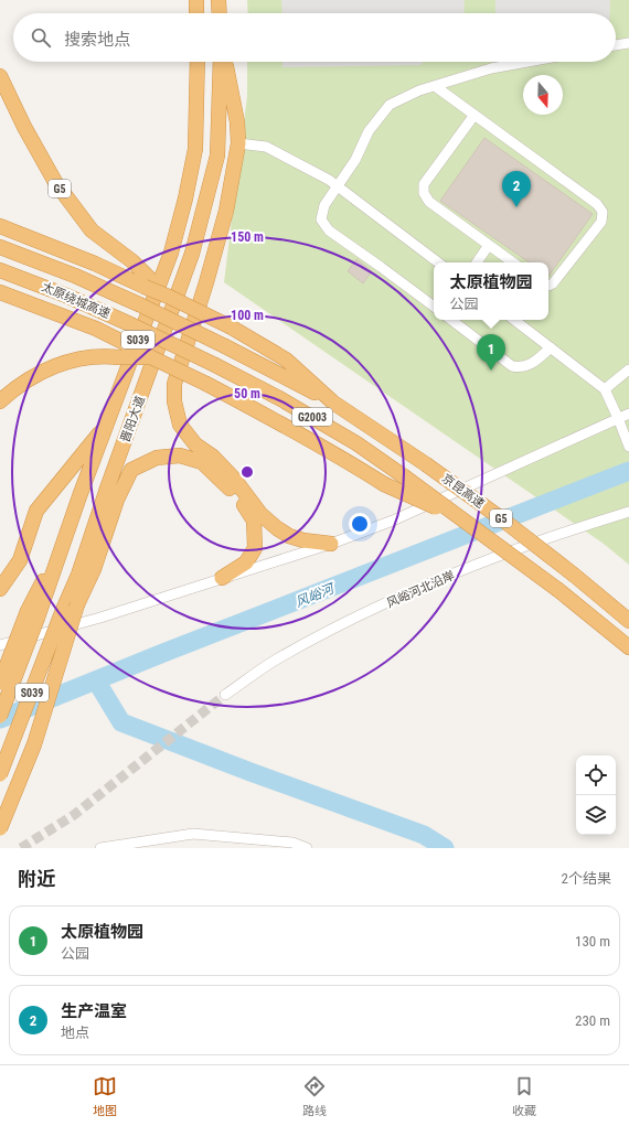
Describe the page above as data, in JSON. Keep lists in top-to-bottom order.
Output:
{
  "streets": {
    "highway": [
      "G5",
      "太原绕城高速",
      "S039",
      "G2003",
      "晋阳大道",
      "京昆高速"
    ],
    "street": ["风峪河北沿岸"]
  },
  "crossings": [
    ["G5", "太原绕城高速"],
    ["G5", "京昆高速"],
    ["太原绕城高速", "京昆高速"],
    ["S039", "晋阳大道"]
  ],
  "water": ["风峪河"],
  "north": "bottom",
  "page": {
    "search": "搜索地点",
    "pins": ["2", "1"],
    "popup": ["太原植物园", "公园"],
    "heading": ["附近", "2个结果"],
    "list": [
      {
        "mark": "1",
        "name": "太原植物园",
        "note": "公园",
        "value": "130 m"
      },
      {
        "mark": "2",
        "name": "生产温室",
        "note": "地点",
        "value": "230 m"
      }
    ],
    "nav": ["地图", "路线", "收藏"]
  },
  "rings": ["150 m", "100 m", "50 m"]
}
